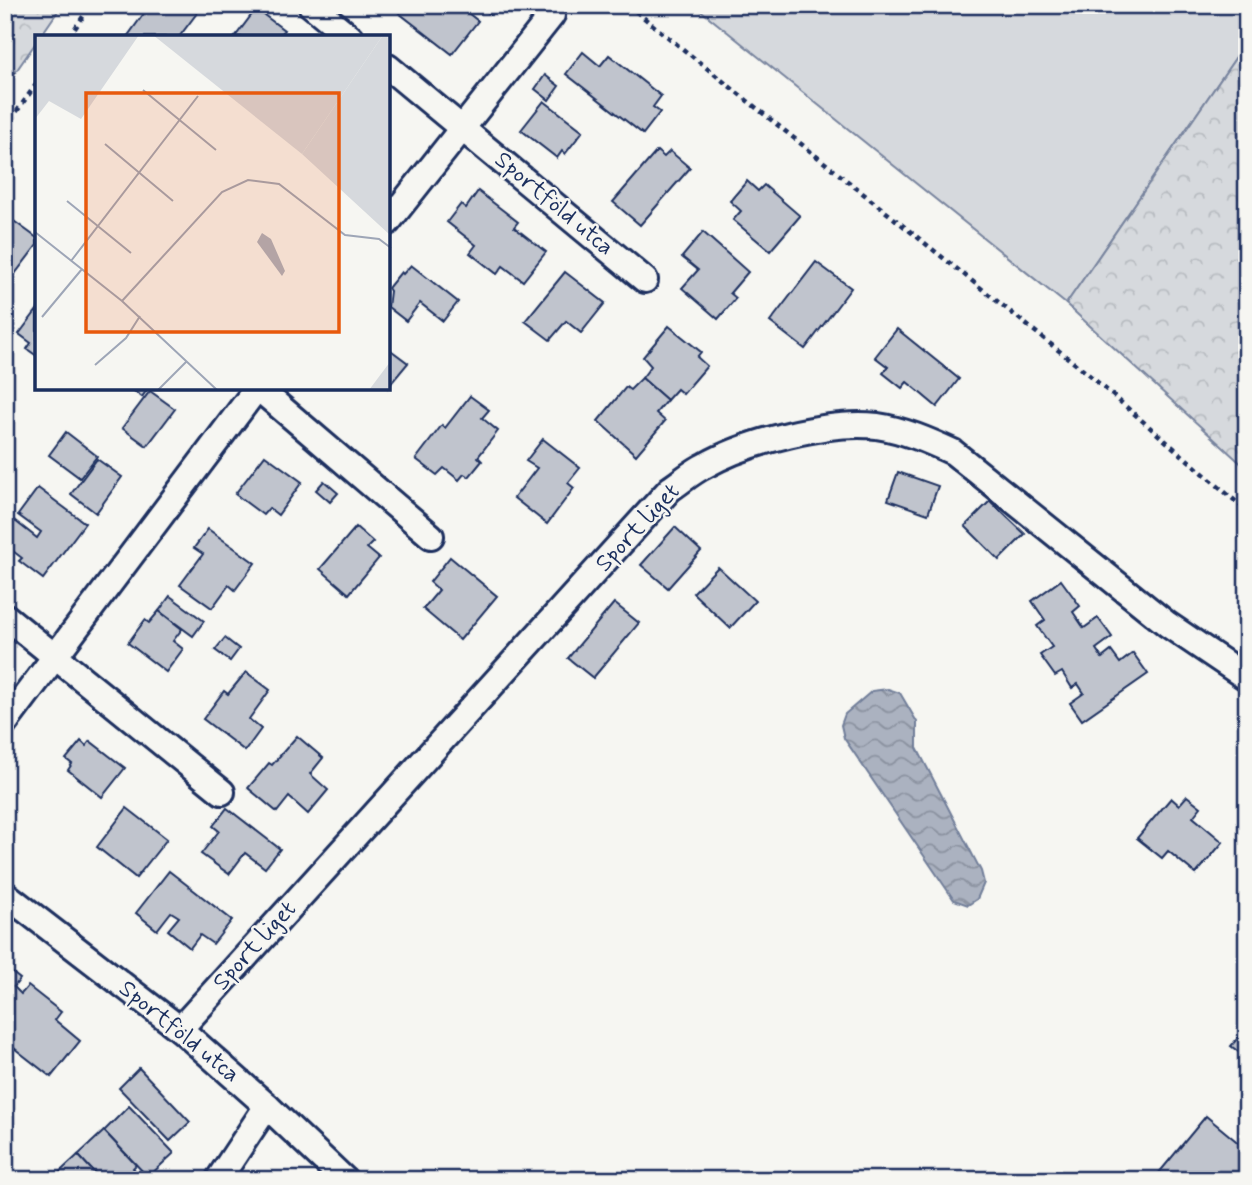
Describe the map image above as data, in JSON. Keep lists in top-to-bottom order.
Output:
{
  "streets": {
    "street": ["Sportföld utca", "Sport liget"]
  },
  "crossings": [
    ["Sportföld utca", "Sport liget"]
  ]
}
